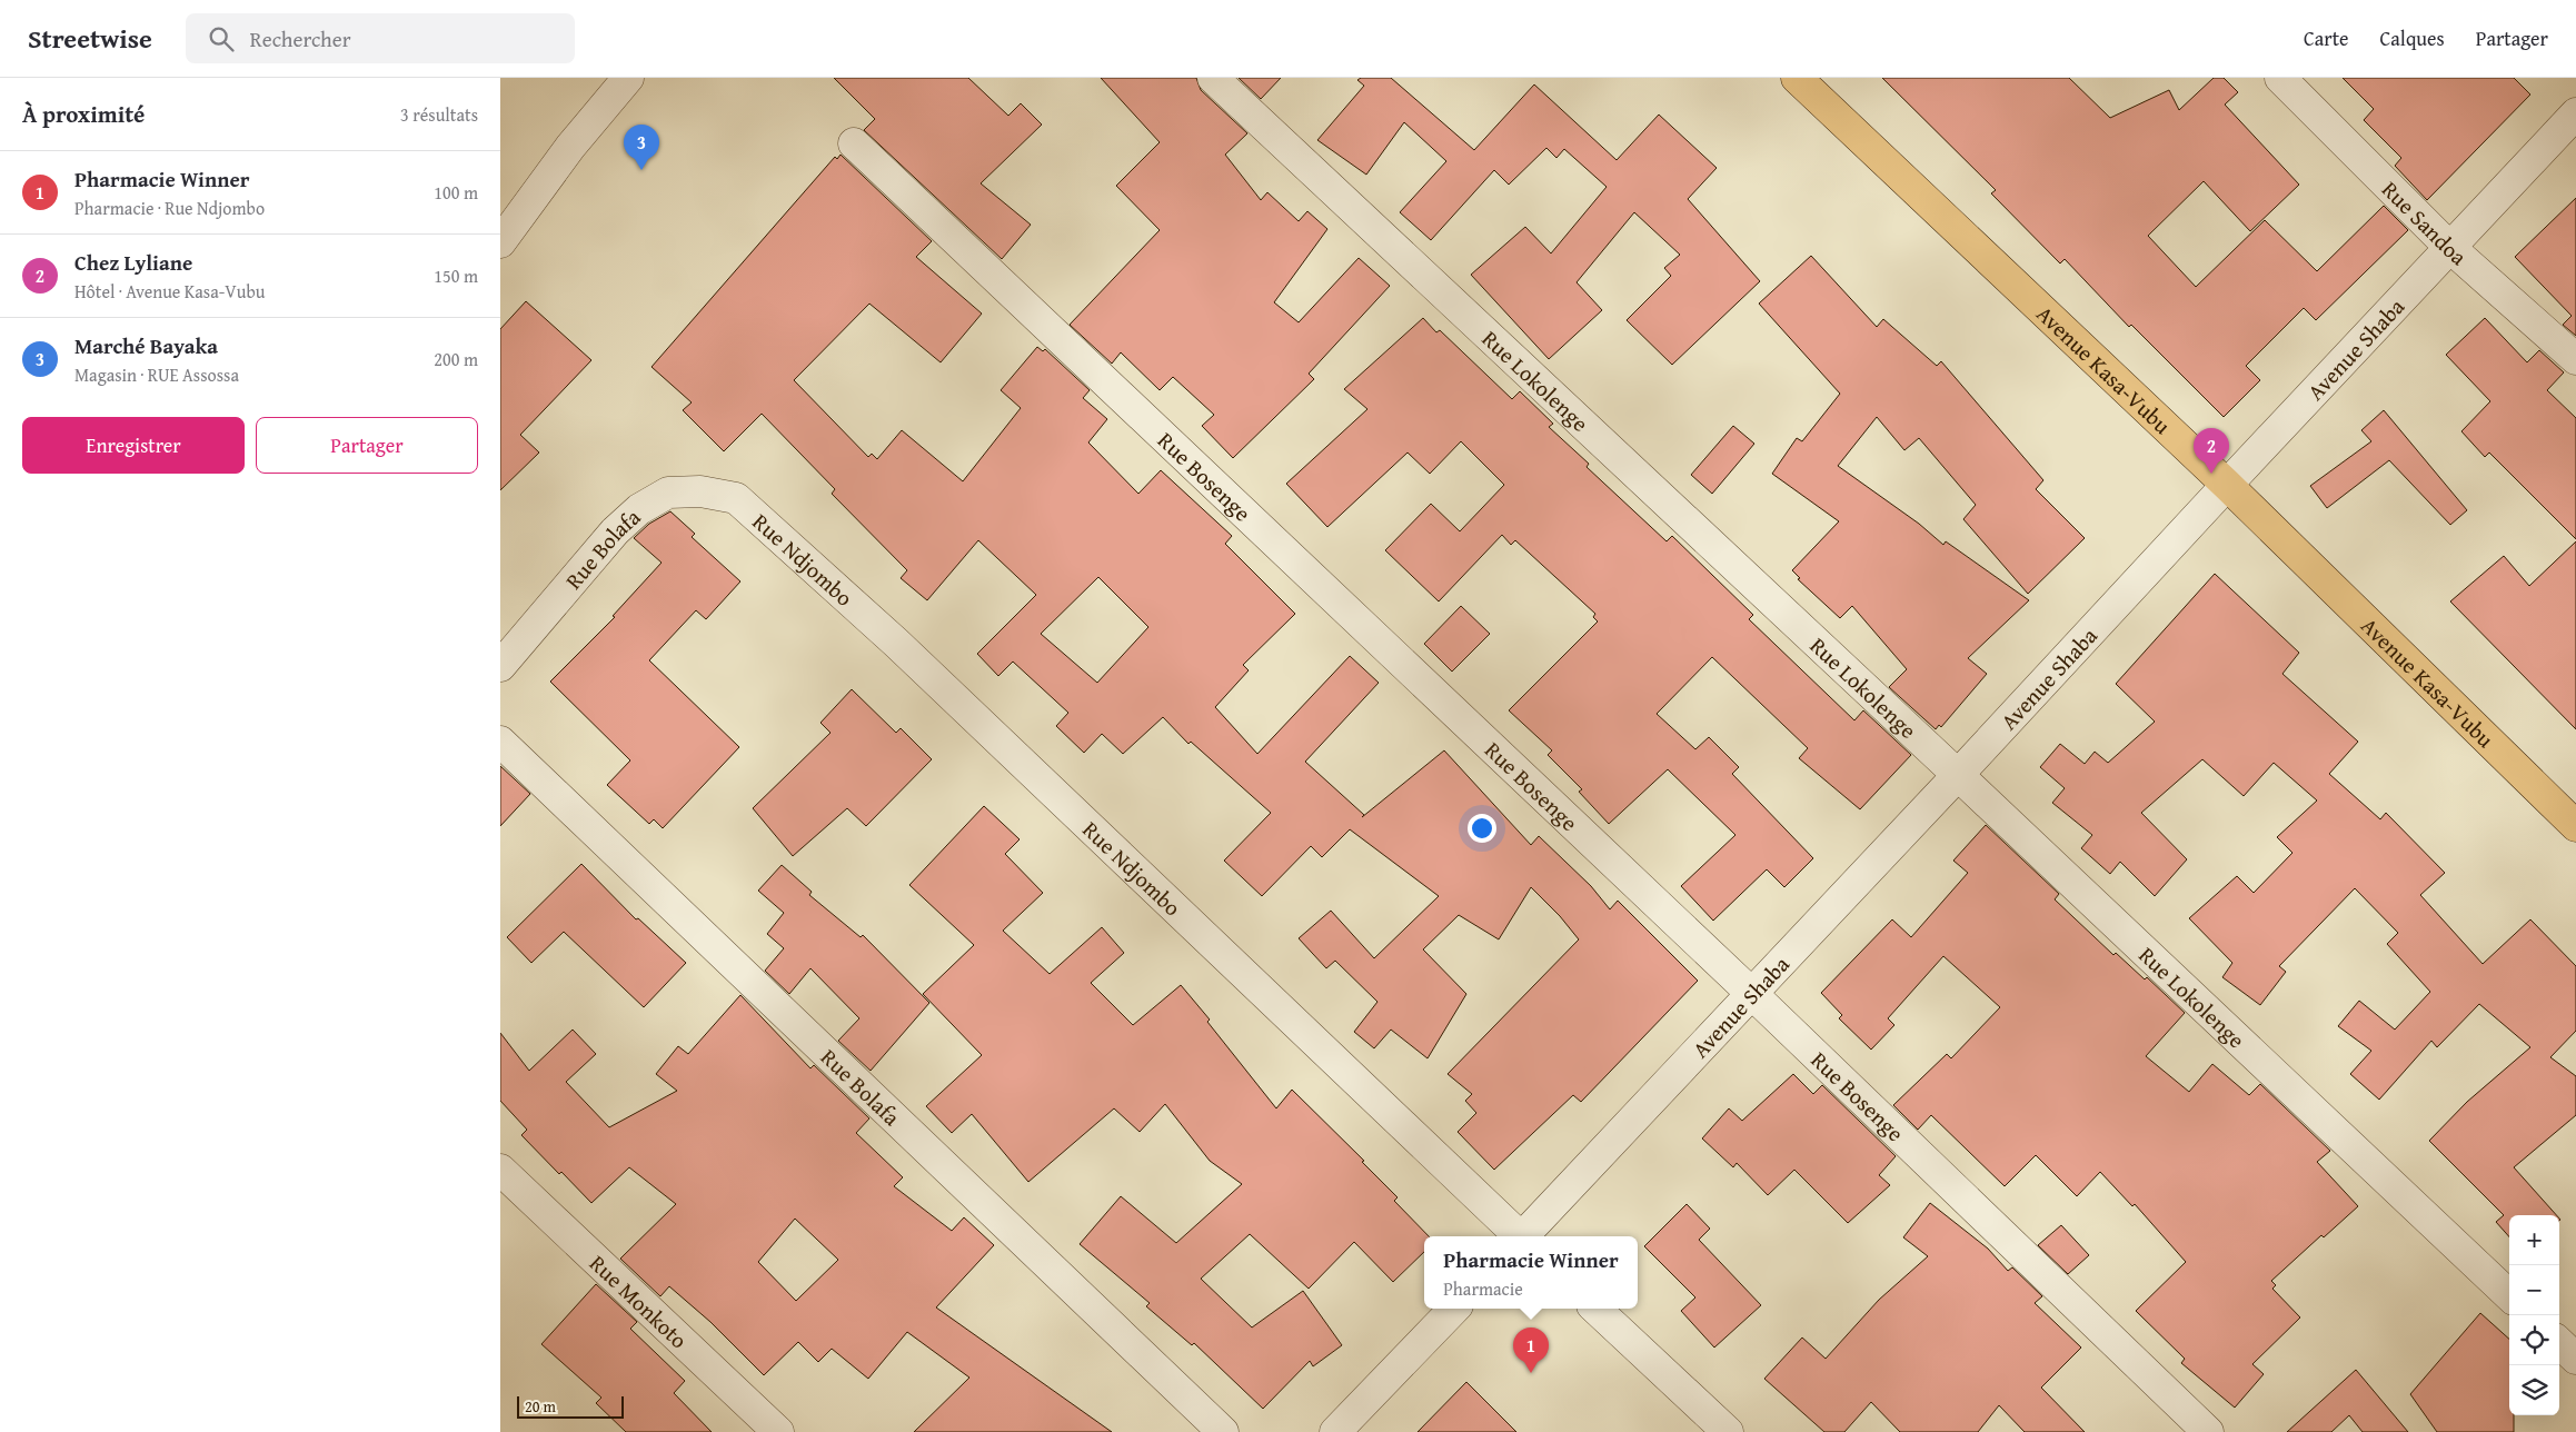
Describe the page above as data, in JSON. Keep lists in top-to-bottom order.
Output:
{
  "streets": {
    "main road": ["Avenue Kasa-Vubu"],
    "street": [
      "Rue Sandoa",
      "Avenue Shaba",
      "Rue Lokolenge",
      "Rue Bosenge",
      "Rue Bolafa",
      "Rue Ndjombo",
      "Rue Monkoto"
    ]
  },
  "crossings": [
    ["Rue Sandoa", "Avenue Shaba"],
    ["Avenue Shaba", "Avenue Kasa-Vubu"],
    ["Avenue Shaba", "Rue Lokolenge"],
    ["Avenue Shaba", "Rue Bosenge"],
    ["Rue Bolafa", "Rue Ndjombo"]
  ],
  "scale_bar": "20 m",
  "page": {
    "header": "Streetwise",
    "search": "Rechercher",
    "nav": ["Carte", "Calques", "Partager"],
    "heading": ["À proximité", "3 résultats"],
    "pins": ["3", "2", "1"],
    "list": [
      {
        "mark": "1",
        "name": "Pharmacie Winner",
        "note": "Pharmacie · Rue Ndjombo",
        "value": "100 m"
      },
      {
        "mark": "2",
        "name": "Chez Lyliane",
        "note": "Hôtel · Avenue Kasa-Vubu",
        "value": "150 m"
      },
      {
        "mark": "3",
        "name": "Marché Bayaka",
        "note": "Magasin · RUE Assossa",
        "value": "200 m"
      }
    ],
    "buttons": ["Enregistrer", "Partager"],
    "map_buttons": ["+", "−"],
    "popup": ["Pharmacie Winner", "Pharmacie"],
    "scale": "20 m"
  }
}
